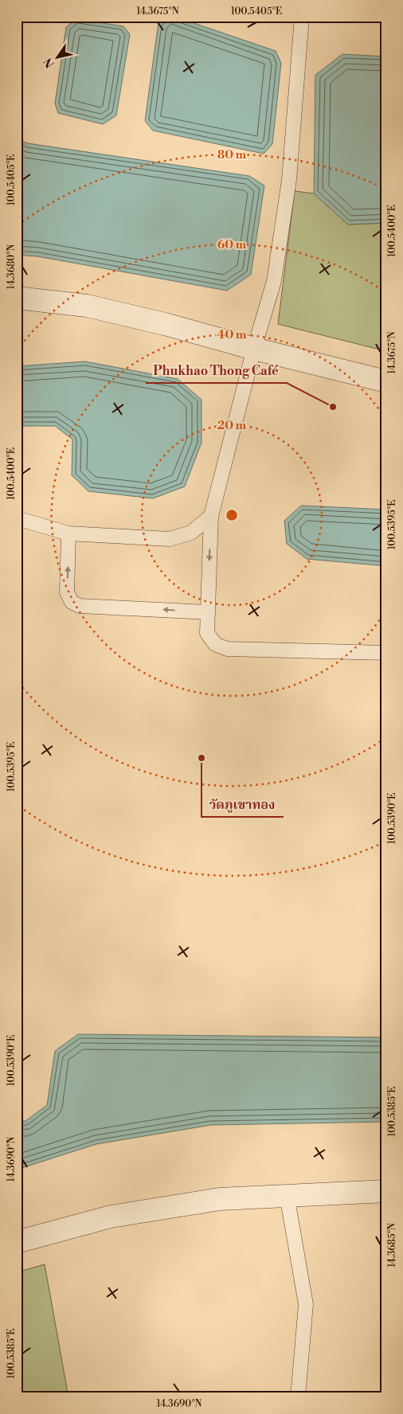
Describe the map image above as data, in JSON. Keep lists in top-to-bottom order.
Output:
{
  "places": ["Phukhao Thong Café", "วัดภูเขาทอง"],
  "north": "bottom left",
  "coordinates": [
    "14.3675°N",
    "100.5405°E",
    "100.5400°E",
    "14.3680°N",
    "100.5395°E",
    "100.5390°E",
    "100.5385°E",
    "14.3690°N",
    "14.3685°N"
  ],
  "rings": [
    "80 m",
    "60 m",
    "40 m",
    "20 m"
  ]
}
